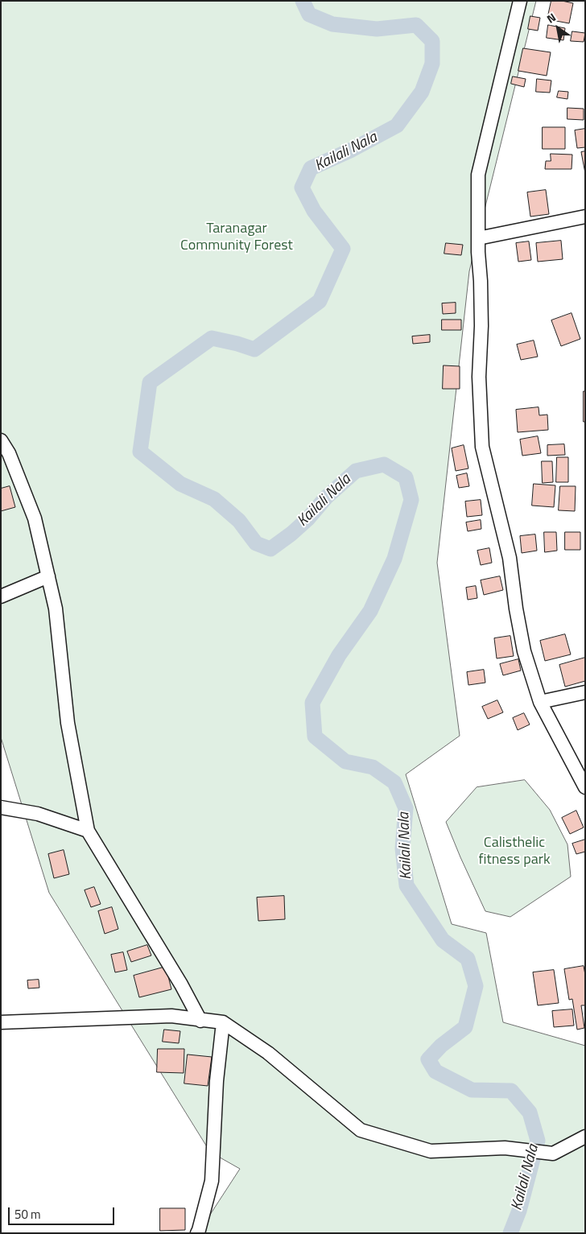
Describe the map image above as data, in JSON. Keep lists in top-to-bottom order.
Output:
{
  "water": ["Kailali Nala"],
  "parks": ["Taranagar Community Forest", "Calisthelic fitness park"],
  "scale_bar": "50 m",
  "north": "top left"
}
